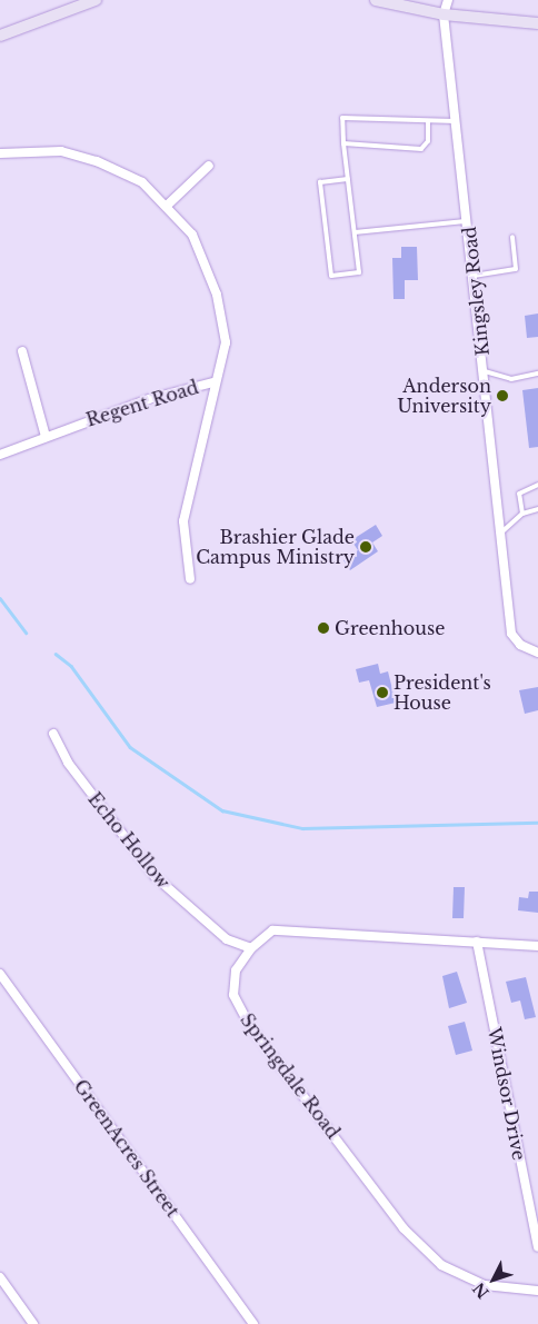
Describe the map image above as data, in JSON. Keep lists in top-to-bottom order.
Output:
{
  "streets": {
    "street": [
      "Kingsley Road",
      "Regent Road",
      "Echo Hollow",
      "Springdale Road",
      "Windsor Drive",
      "GreenAcres Street"
    ]
  },
  "crossings": [
    ["Echo Hollow", "Springdale Road"],
    ["Springdale Road", "Windsor Drive"]
  ],
  "places": [
    "Anderson University",
    "Brashier Glade Campus Ministry",
    "Greenhouse",
    "President's House"
  ],
  "north": "bottom left"
}
